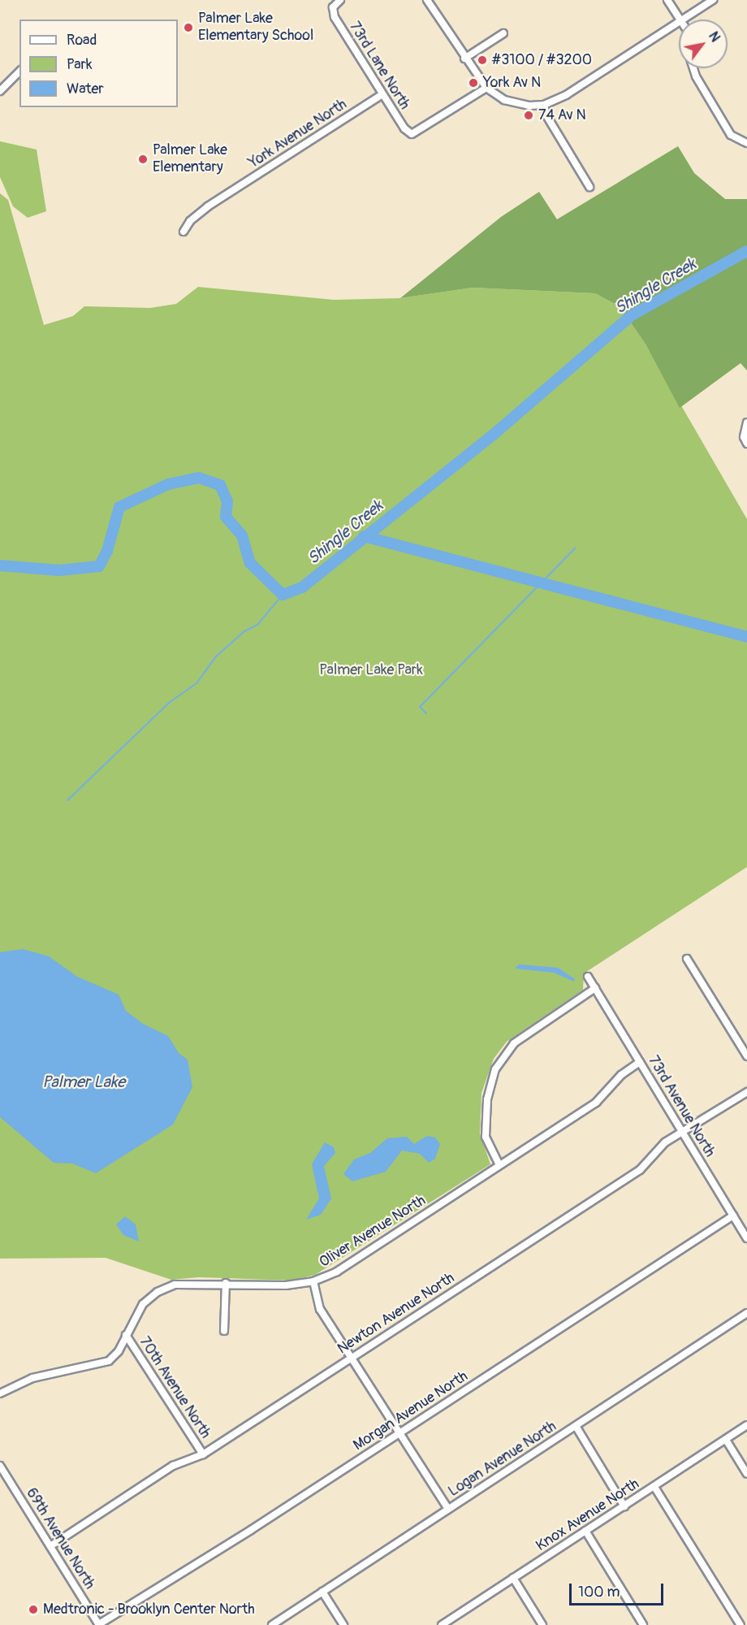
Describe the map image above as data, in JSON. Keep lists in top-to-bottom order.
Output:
{
  "streets": {
    "street": [
      "73rd Lane North",
      "York Avenue North",
      "73rd Avenue North",
      "Oliver Avenue North",
      "Newton Avenue North",
      "70th Avenue North",
      "Morgan Avenue North",
      "Logan Avenue North",
      "Knox Avenue North",
      "69th Avenue North"
    ]
  },
  "crossings": [
    ["73rd Lane North", "York Avenue North"],
    ["73rd Avenue North", "Oliver Avenue North"],
    ["73rd Avenue North", "Newton Avenue North"],
    ["73rd Avenue North", "Morgan Avenue North"],
    ["Oliver Avenue North", "70th Avenue North"],
    ["Newton Avenue North", "70th Avenue North"],
    ["Newton Avenue North", "69th Avenue North"],
    ["Morgan Avenue North", "69th Avenue North"]
  ],
  "water": ["Shingle Creek", "Palmer Lake"],
  "parks": ["Palmer Lake Park"],
  "places": [
    "Palmer Lake Elementary School",
    "#3100 / #3200",
    "York Av N",
    "74 Av N",
    "Palmer Lake Elementary",
    "Medtronic - Brooklyn Center North"
  ],
  "legend": ["Road", "Park", "Water"],
  "scale_bar": "100 m",
  "north": "top right"
}
